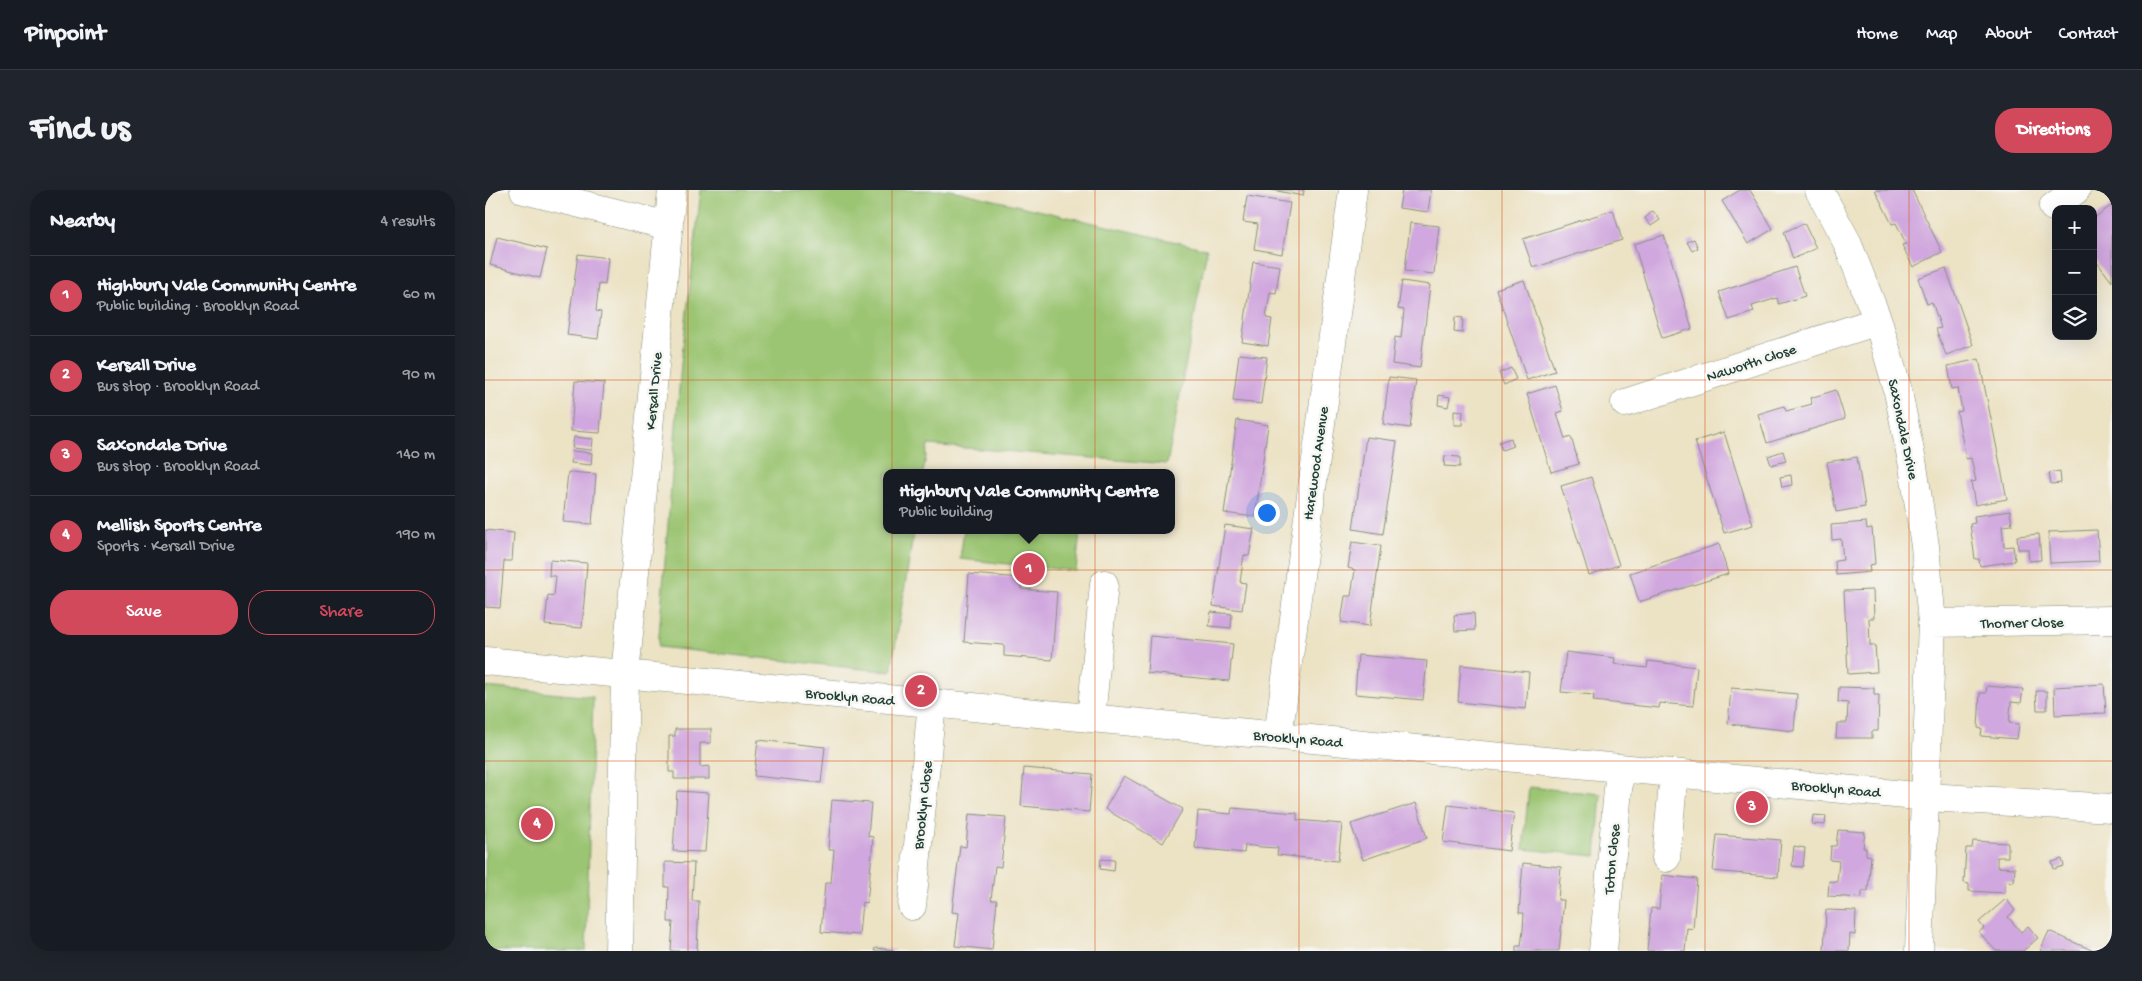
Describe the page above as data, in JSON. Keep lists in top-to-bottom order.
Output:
{
  "streets": {
    "street": [
      "Naworth Close",
      "Kersall Drive",
      "Saxondale Drive",
      "Harewood Avenue",
      "Thorner Close",
      "Brooklyn Road",
      "Brooklyn Close",
      "Toton Close"
    ]
  },
  "crossings": [
    ["Naworth Close", "Saxondale Drive"],
    ["Kersall Drive", "Brooklyn Road"],
    ["Saxondale Drive", "Thorner Close"],
    ["Saxondale Drive", "Brooklyn Road"],
    ["Harewood Avenue", "Brooklyn Road"],
    ["Brooklyn Road", "Brooklyn Close"],
    ["Brooklyn Road", "Toton Close"]
  ],
  "page": {
    "header": "Pinpoint",
    "nav": [
      "Home",
      "Map",
      "About",
      "Contact"
    ],
    "buttons": [
      "Directions",
      ["Save", "Share"]
    ],
    "title": "Find us",
    "heading": ["Nearby", "4 results"],
    "map_buttons": ["+", "−"],
    "list": [
      {
        "mark": "1",
        "name": "Highbury Vale Community Centre",
        "note": "Public building · Brooklyn Road",
        "value": "60 m"
      },
      {
        "mark": "2",
        "name": "Kersall Drive",
        "note": "Bus stop · Brooklyn Road",
        "value": "90 m"
      },
      {
        "mark": "3",
        "name": "Saxondale Drive",
        "note": "Bus stop · Brooklyn Road",
        "value": "140 m"
      },
      {
        "mark": "4",
        "name": "Mellish Sports Centre",
        "note": "Sports · Kersall Drive",
        "value": "190 m"
      }
    ],
    "popup": ["Highbury Vale Community Centre", "Public building"],
    "pins": [
      "1",
      "2",
      "3",
      "4"
    ]
  }
}
